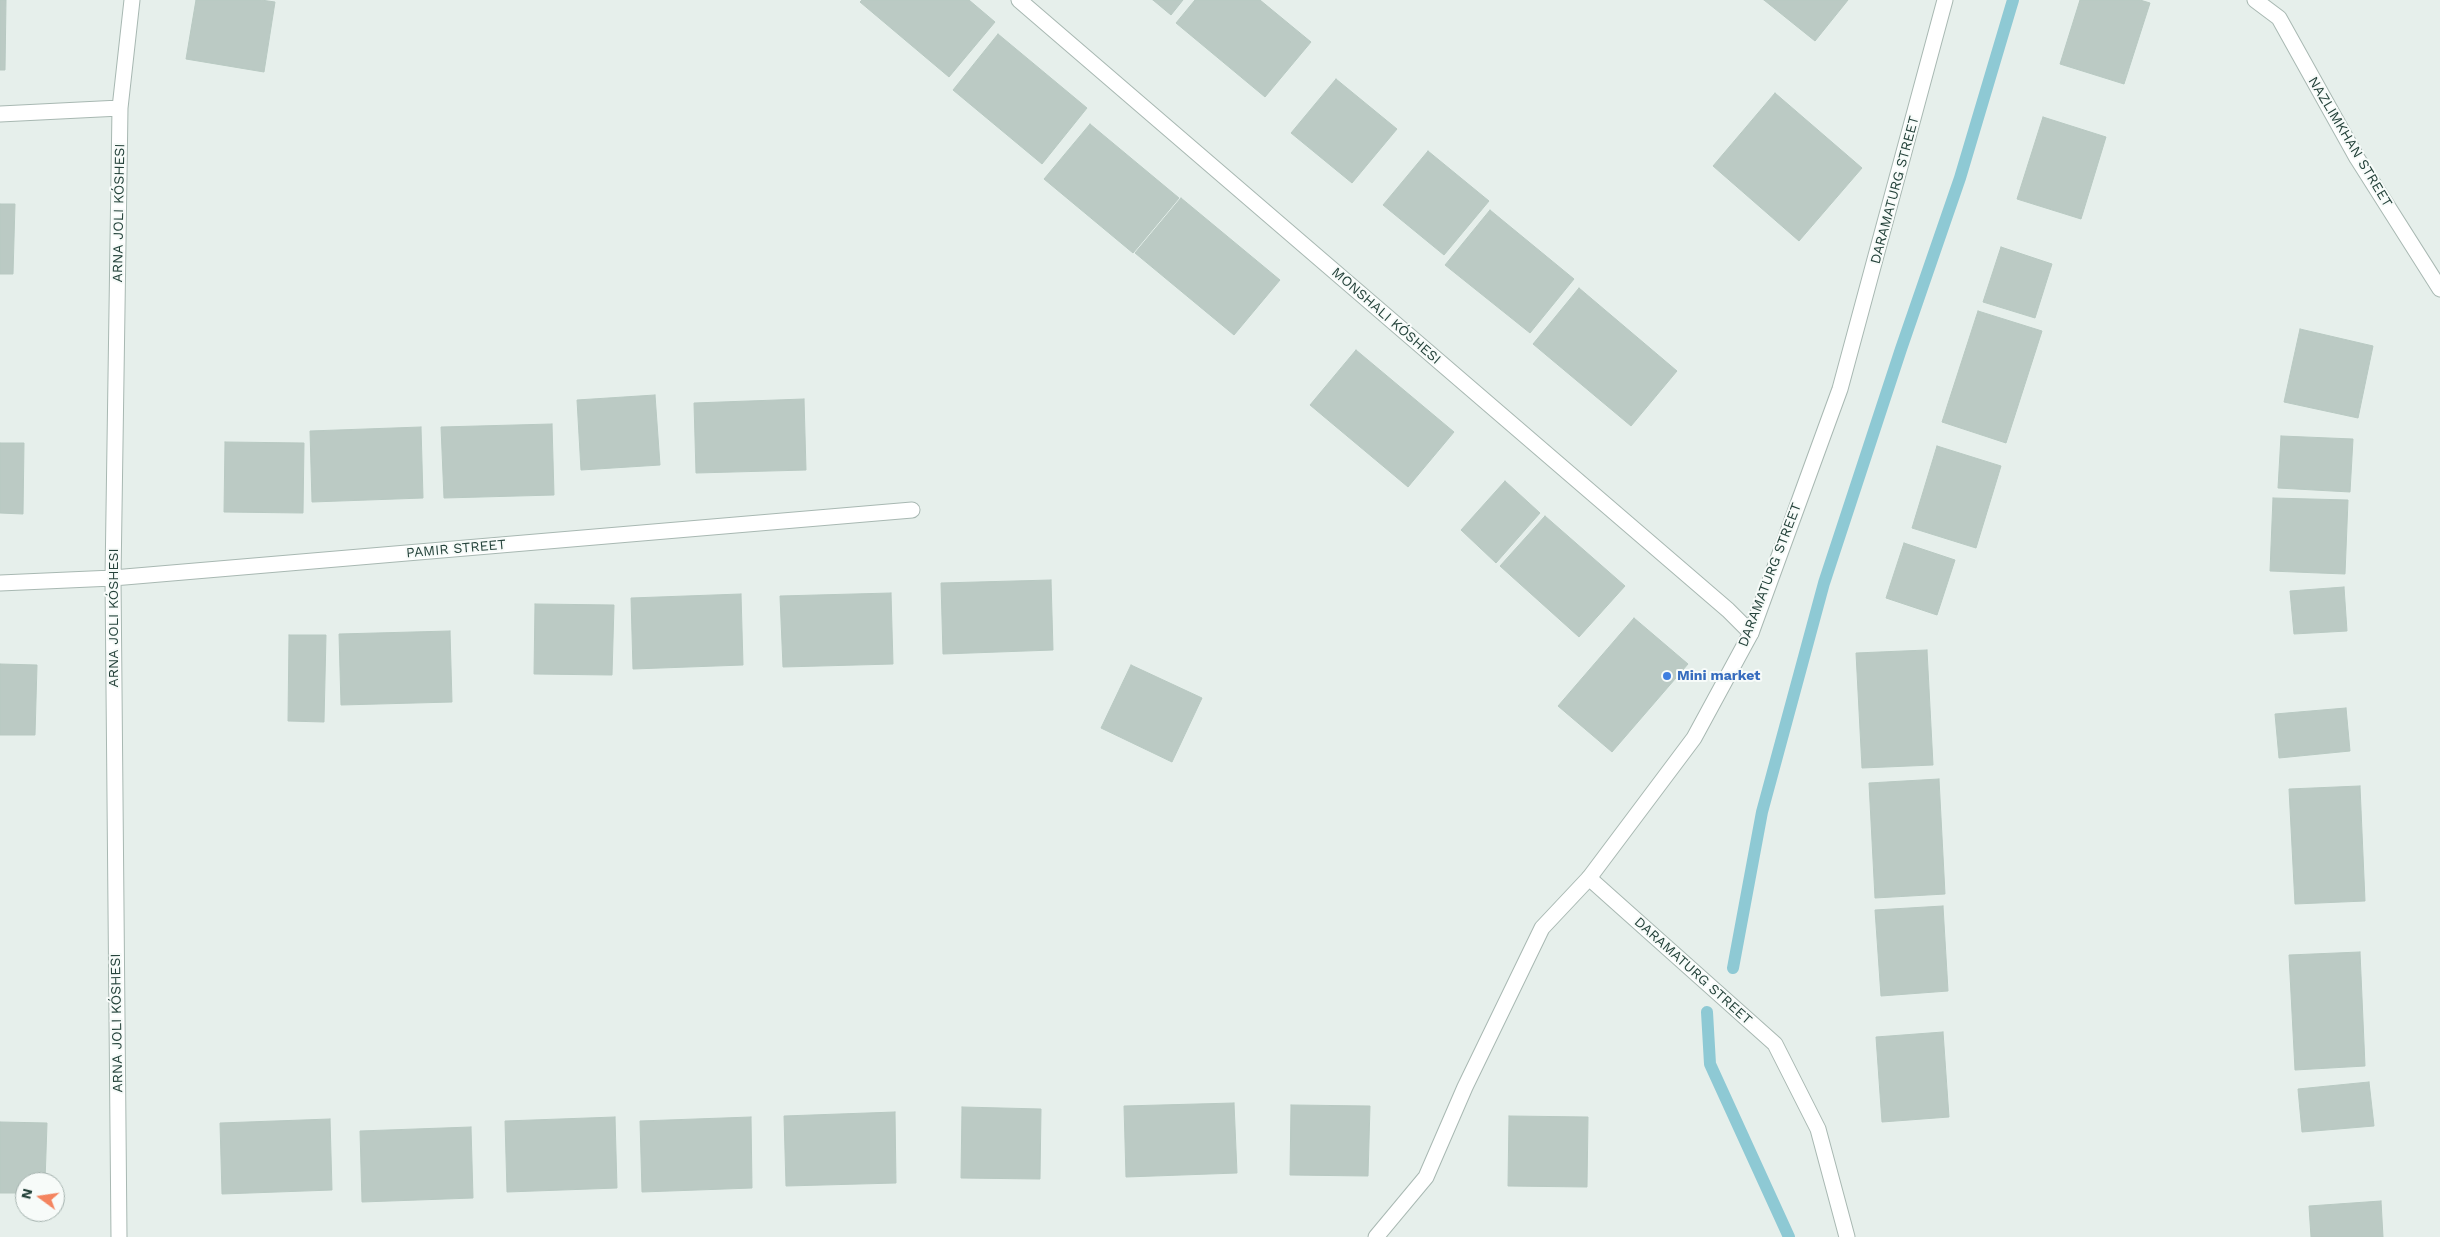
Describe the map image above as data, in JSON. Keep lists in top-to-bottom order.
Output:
{
  "streets": {
    "street": ["NAZLIMKHAN STREET", "DARAMATURG STREET", "PAMIR STREET"]
  },
  "places": ["Mini market"],
  "north": "left"
}
